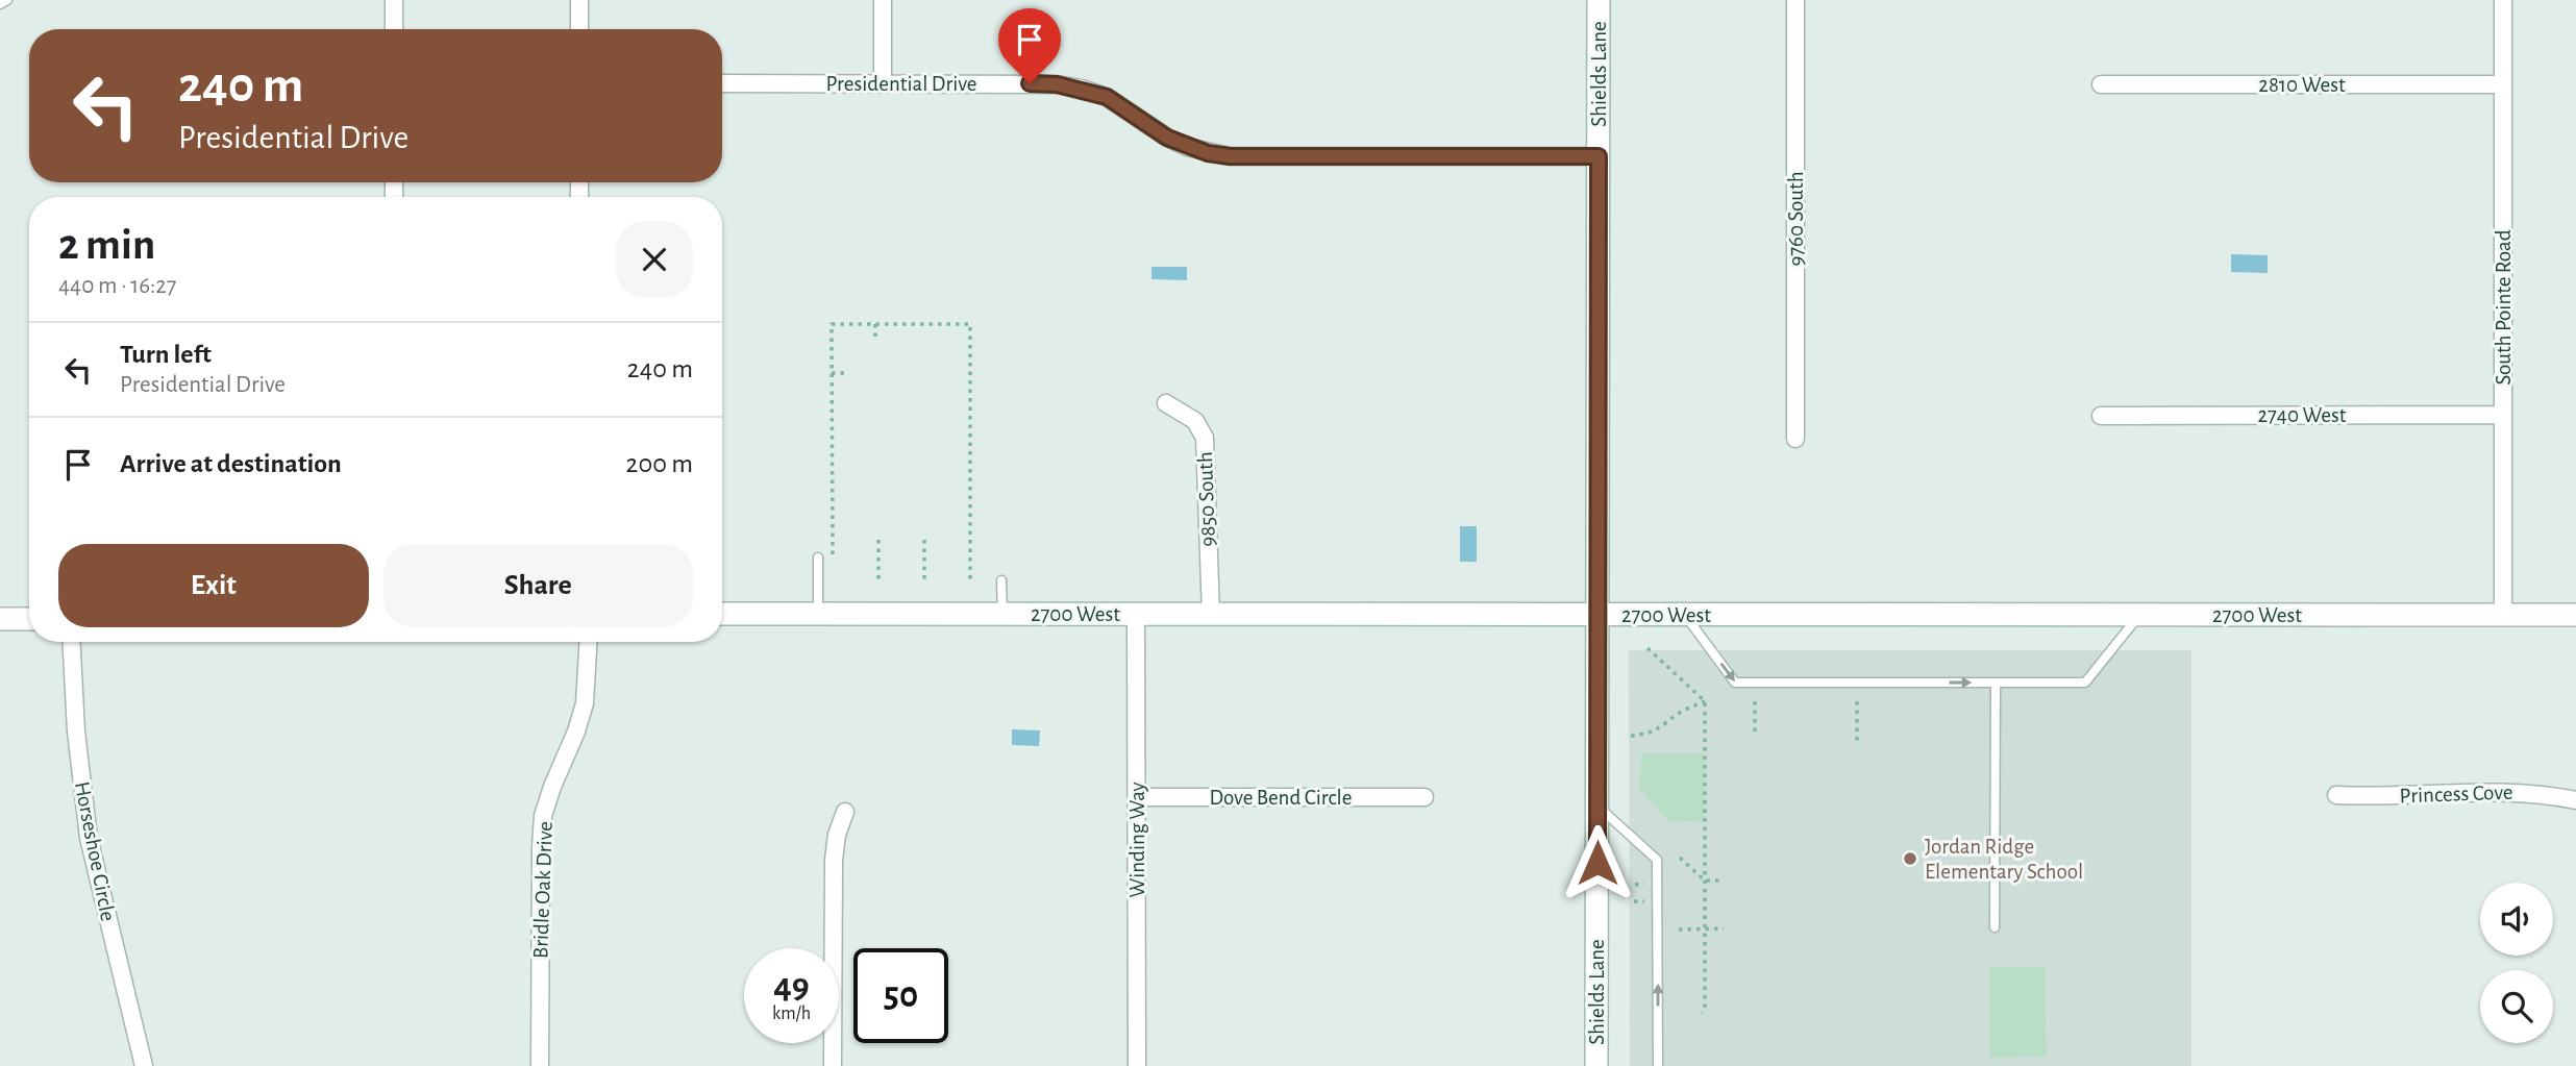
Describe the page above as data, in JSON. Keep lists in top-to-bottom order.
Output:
{
  "streets": {
    "main road": ["Shields Lane", "2700 West"],
    "street": [
      "Presidential Drive",
      "2810 West",
      "9760 South",
      "South Pointe Road",
      "2740 West",
      "9850 South",
      "Princess Cove",
      "Dove Bend Circle",
      "Winding Way",
      "Horseshoe Circle",
      "Bridle Oak Drive"
    ]
  },
  "crossings": [
    ["Shields Lane", "Presidential Drive"],
    ["Shields Lane", "2700 West"],
    ["2810 West", "South Pointe Road"],
    ["South Pointe Road", "2740 West"],
    ["South Pointe Road", "2700 West"],
    ["9850 South", "2700 West"],
    ["2700 West", "Winding Way"],
    ["Dove Bend Circle", "Winding Way"]
  ],
  "places": ["Jordan Ridge Elementary School"],
  "page": {
    "turn": ["240 m", "Presidential Drive"],
    "heading": ["2 min", "440 m · 16:27"],
    "list": [
      {
        "name": "Turn left",
        "note": "Presidential Drive",
        "value": "240 m"
      },
      {
        "name": "Arrive at destination",
        "value": "200 m"
      }
    ],
    "buttons": ["Exit", "Share"],
    "speed": "49 km/h",
    "limit": "50"
  }
}
